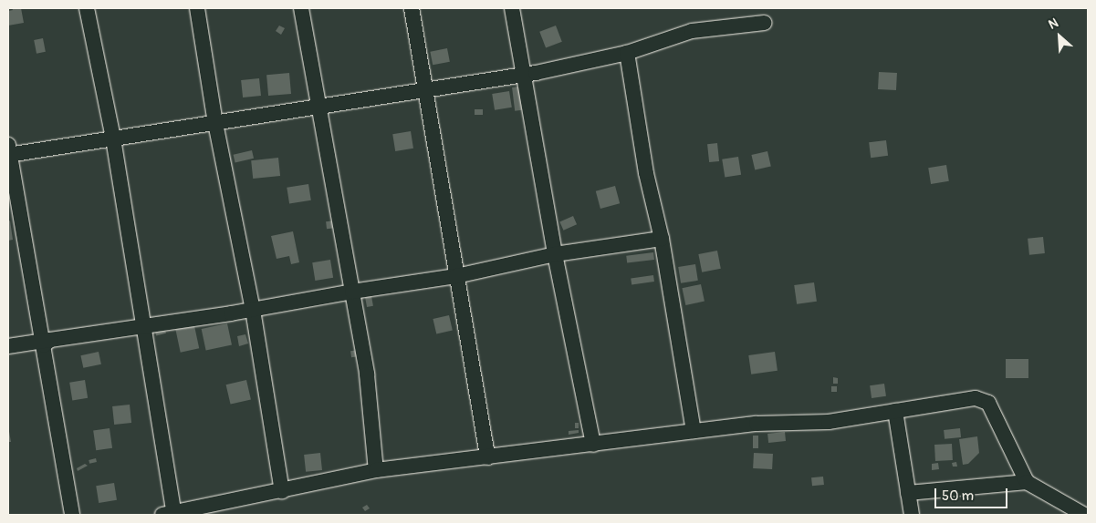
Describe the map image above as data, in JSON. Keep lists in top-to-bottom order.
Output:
{
  "scale_bar": "50 m",
  "north": "top left"
}
